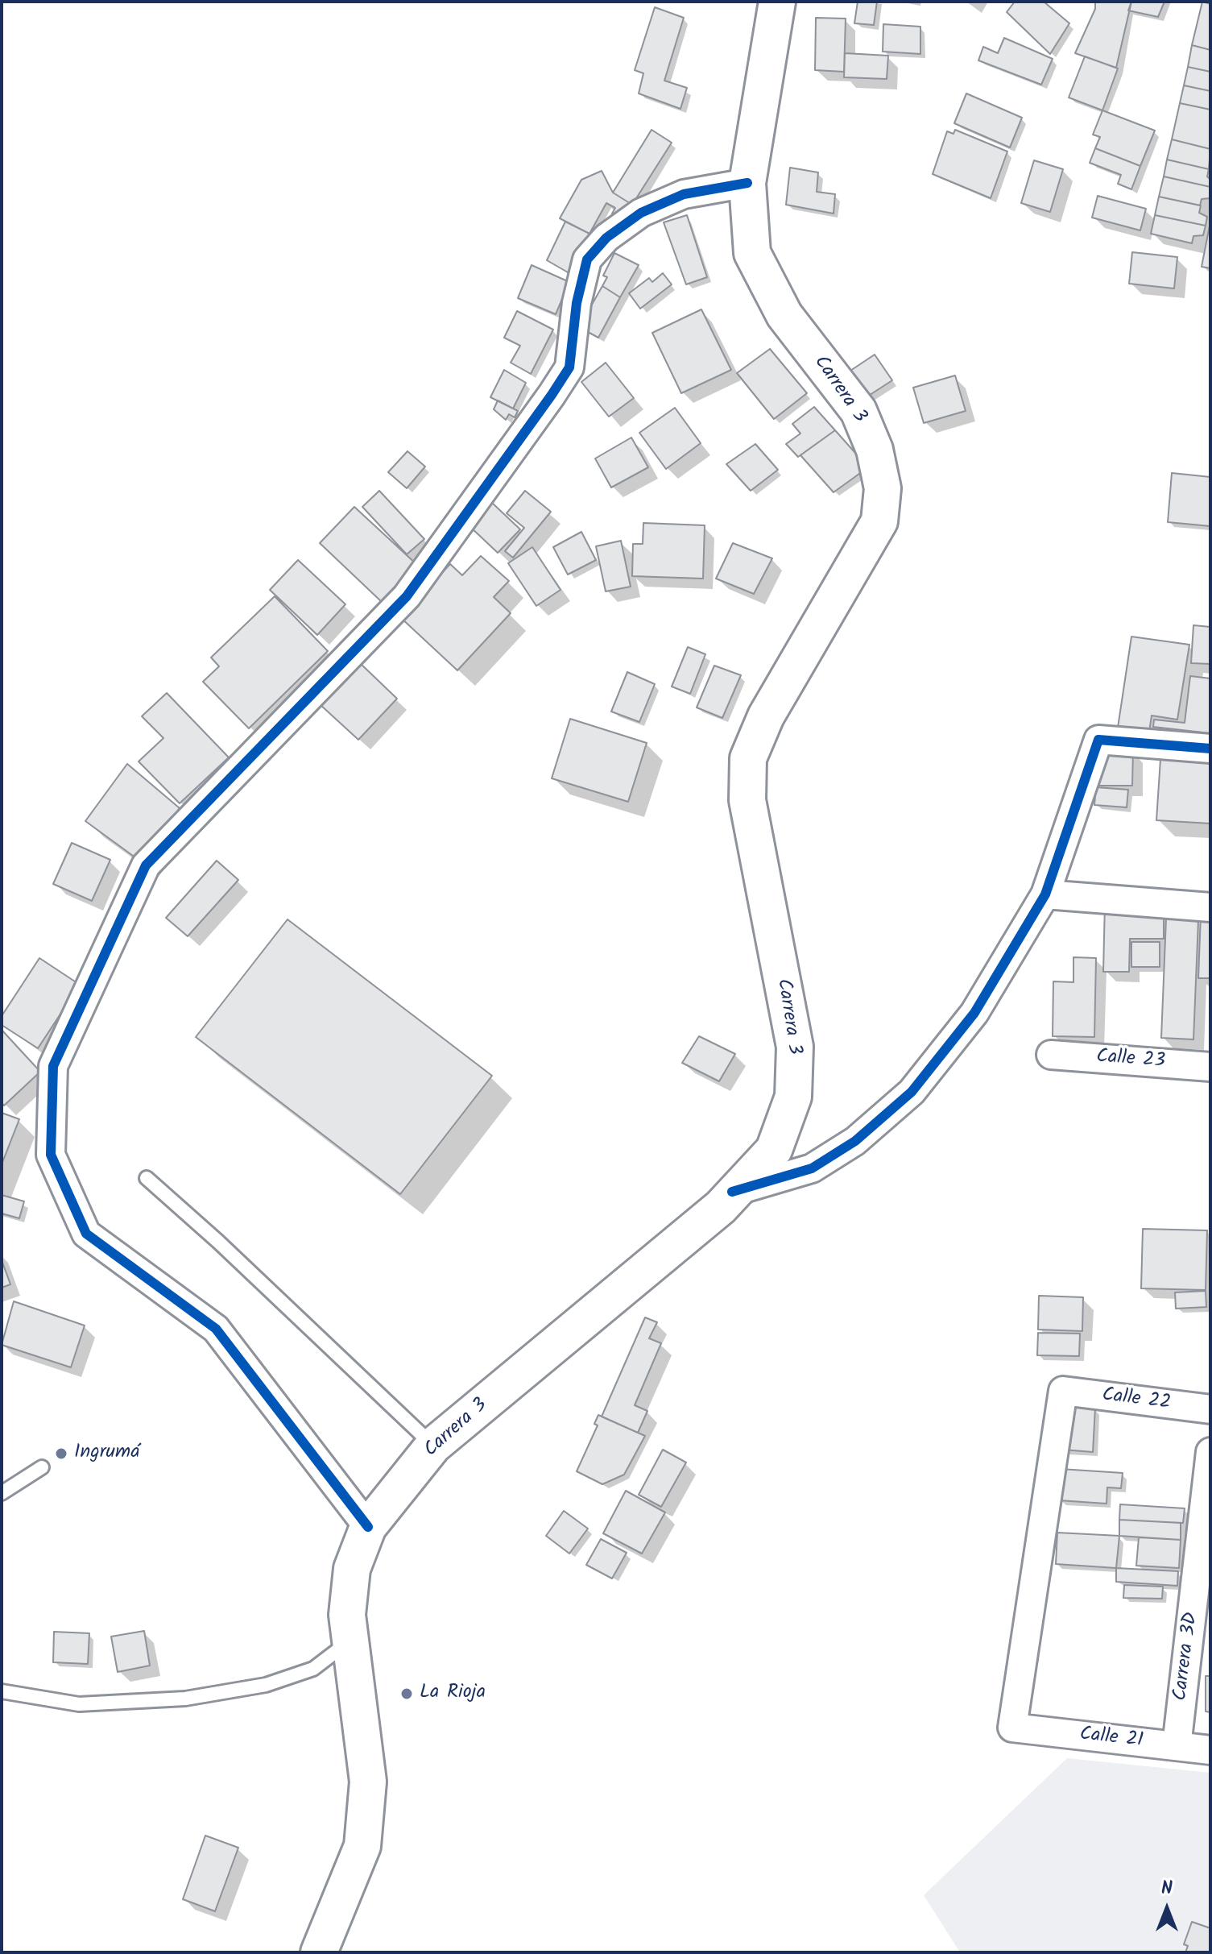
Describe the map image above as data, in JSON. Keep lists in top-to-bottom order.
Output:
{
  "streets": {
    "main road": ["Carrera 3"],
    "street": [
      "Calle 23",
      "Calle 22",
      "Carrera 3D",
      "Calle 21"
    ]
  },
  "crossings": [
    ["Calle 22", "Calle 21"],
    ["Carrera 3D", "Calle 21"]
  ],
  "places": ["Ingrumá", "La Rioja"],
  "north": "top"
}
